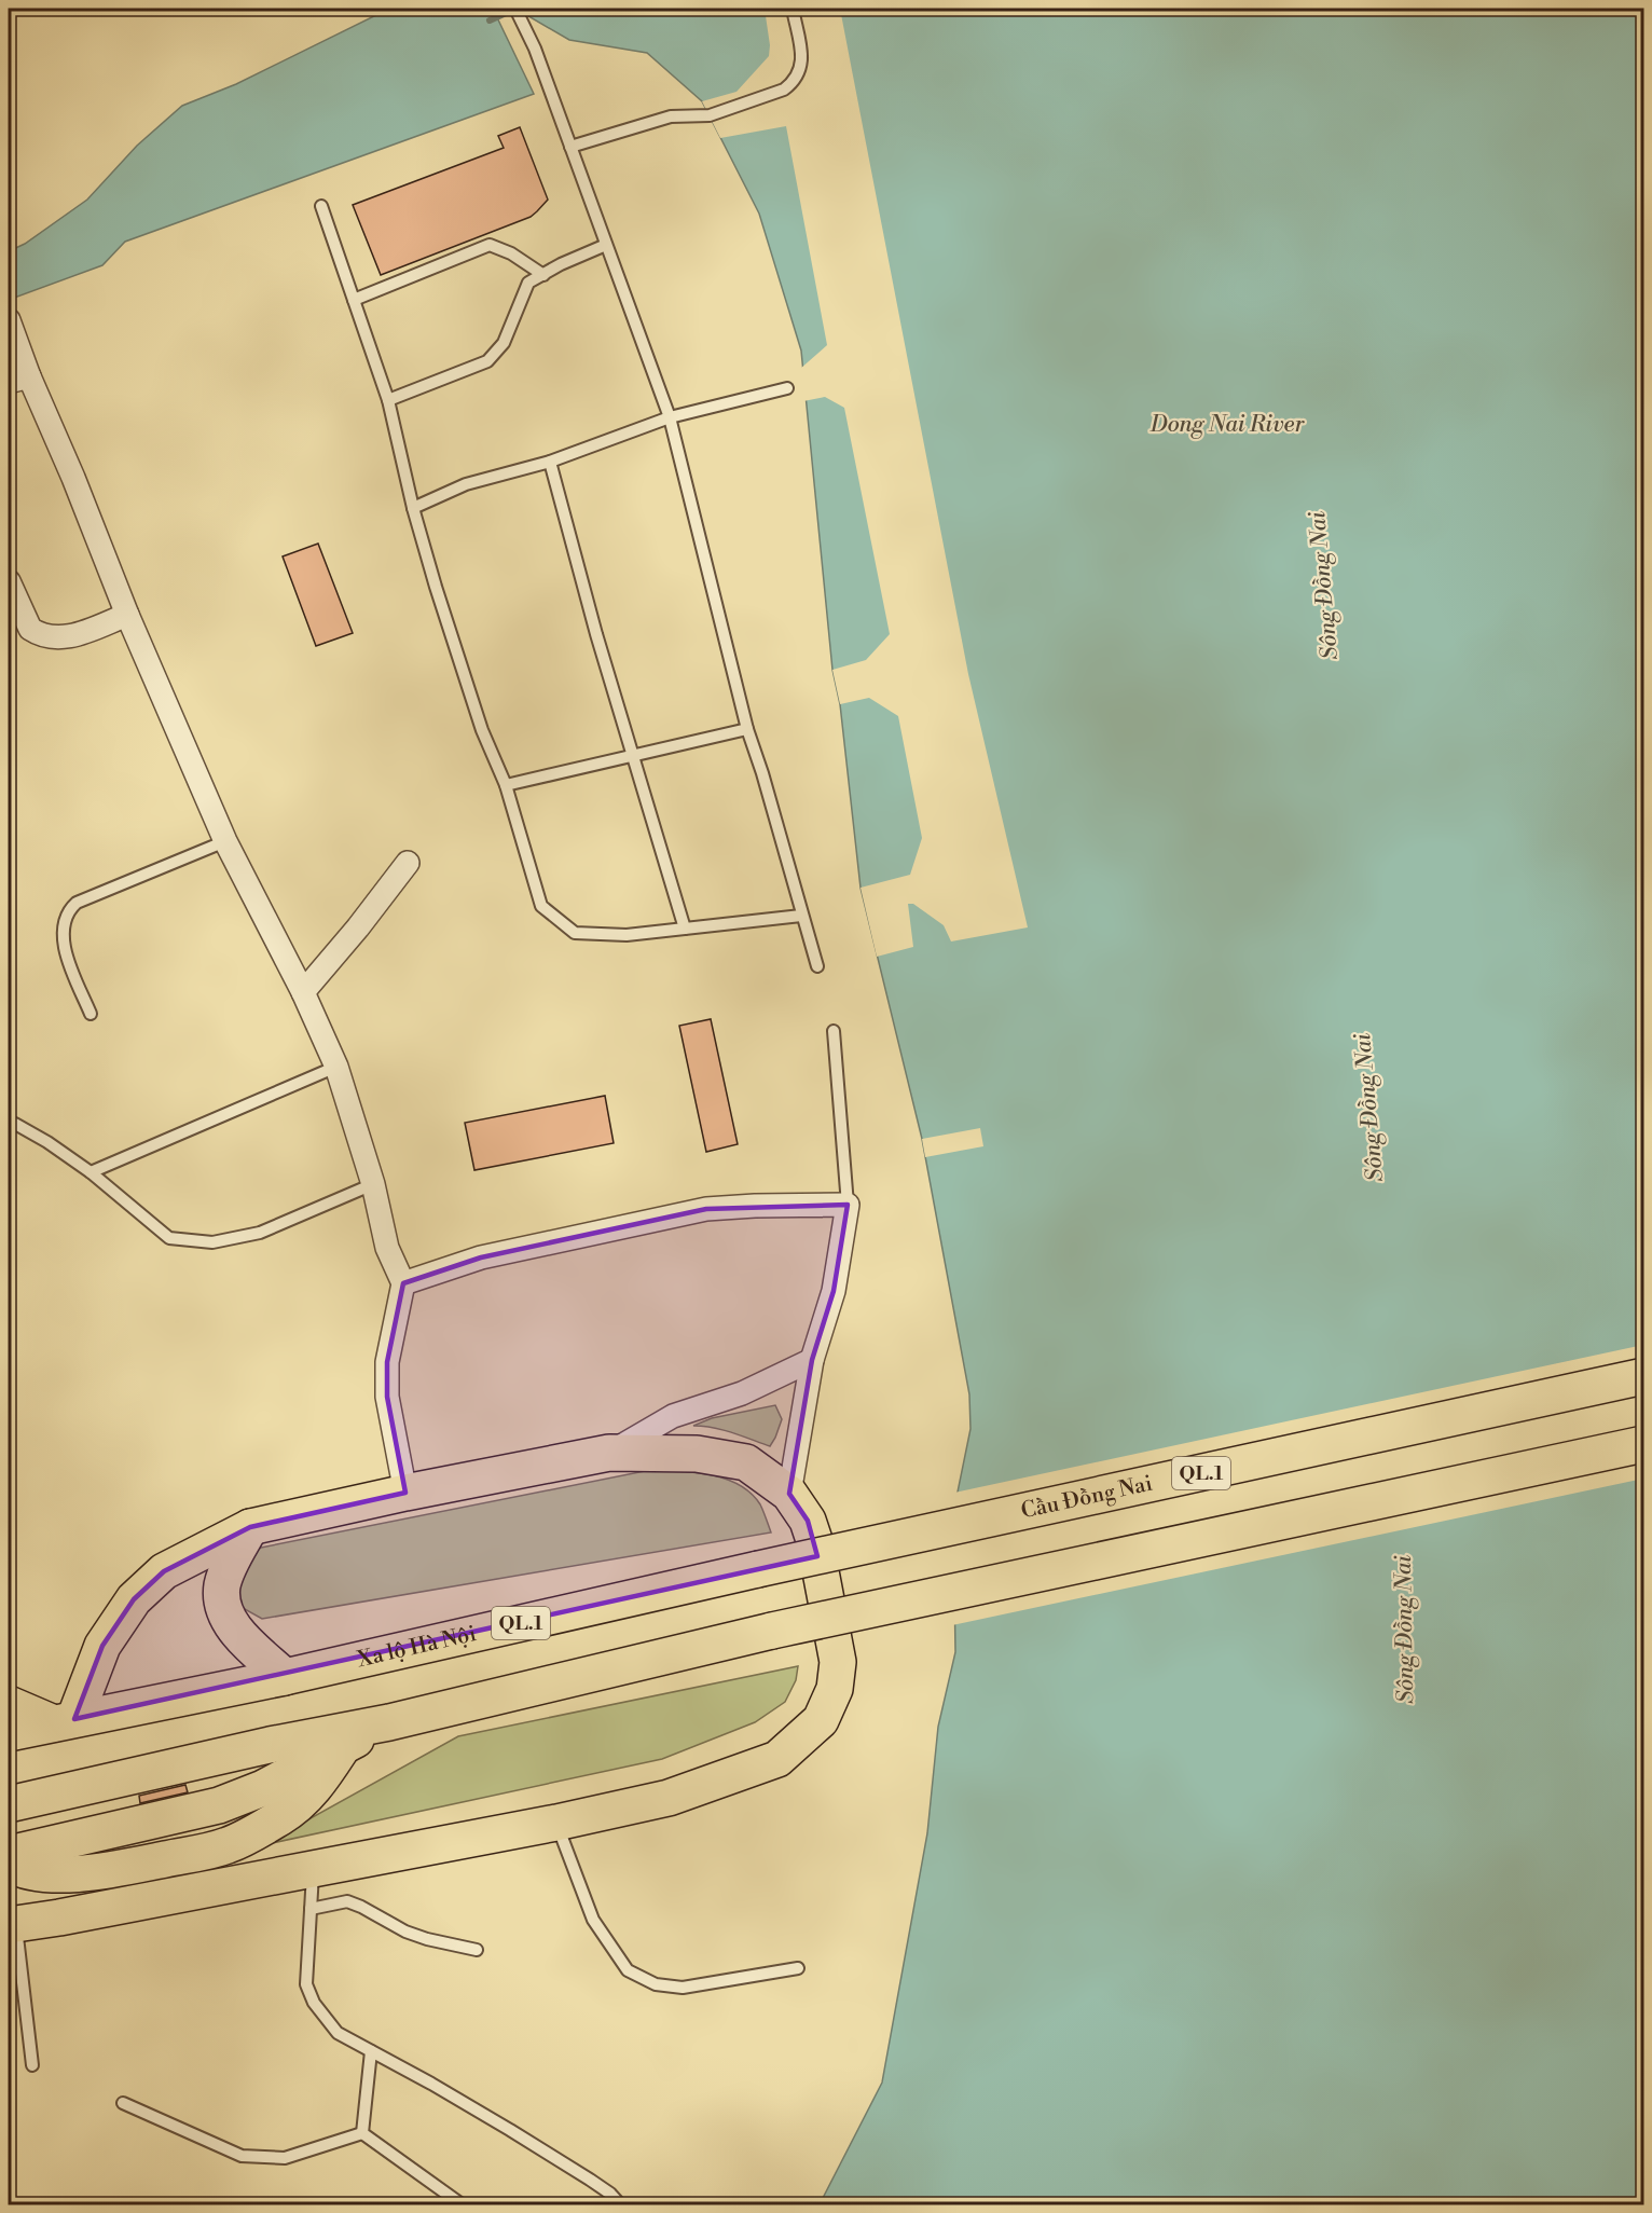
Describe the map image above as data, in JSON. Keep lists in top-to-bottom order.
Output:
{
  "streets": {
    "highway": ["QL.1", "Cầu Đồng Nai", "Xa lộ Hà Nội"]
  },
  "crossings": [
    ["Cầu Đồng Nai", "Xa lộ Hà Nội"]
  ],
  "water": ["Dong Nai River", "Sông Đồng Nai"]
}
